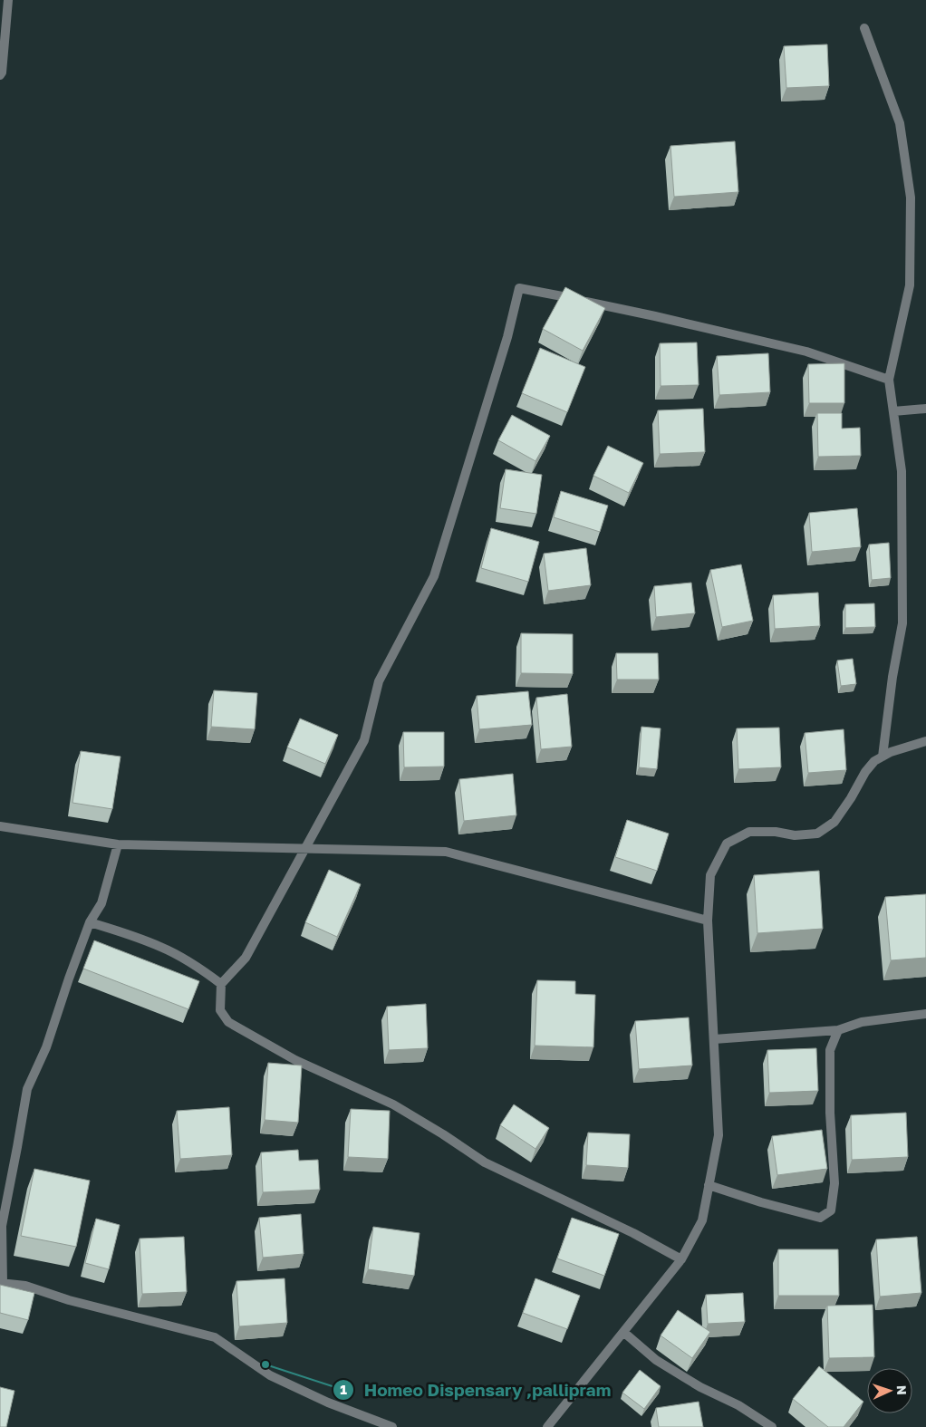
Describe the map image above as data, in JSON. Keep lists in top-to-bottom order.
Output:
{
  "places": ["Homeo Dispensary ,pallipram"],
  "north": "right"
}
